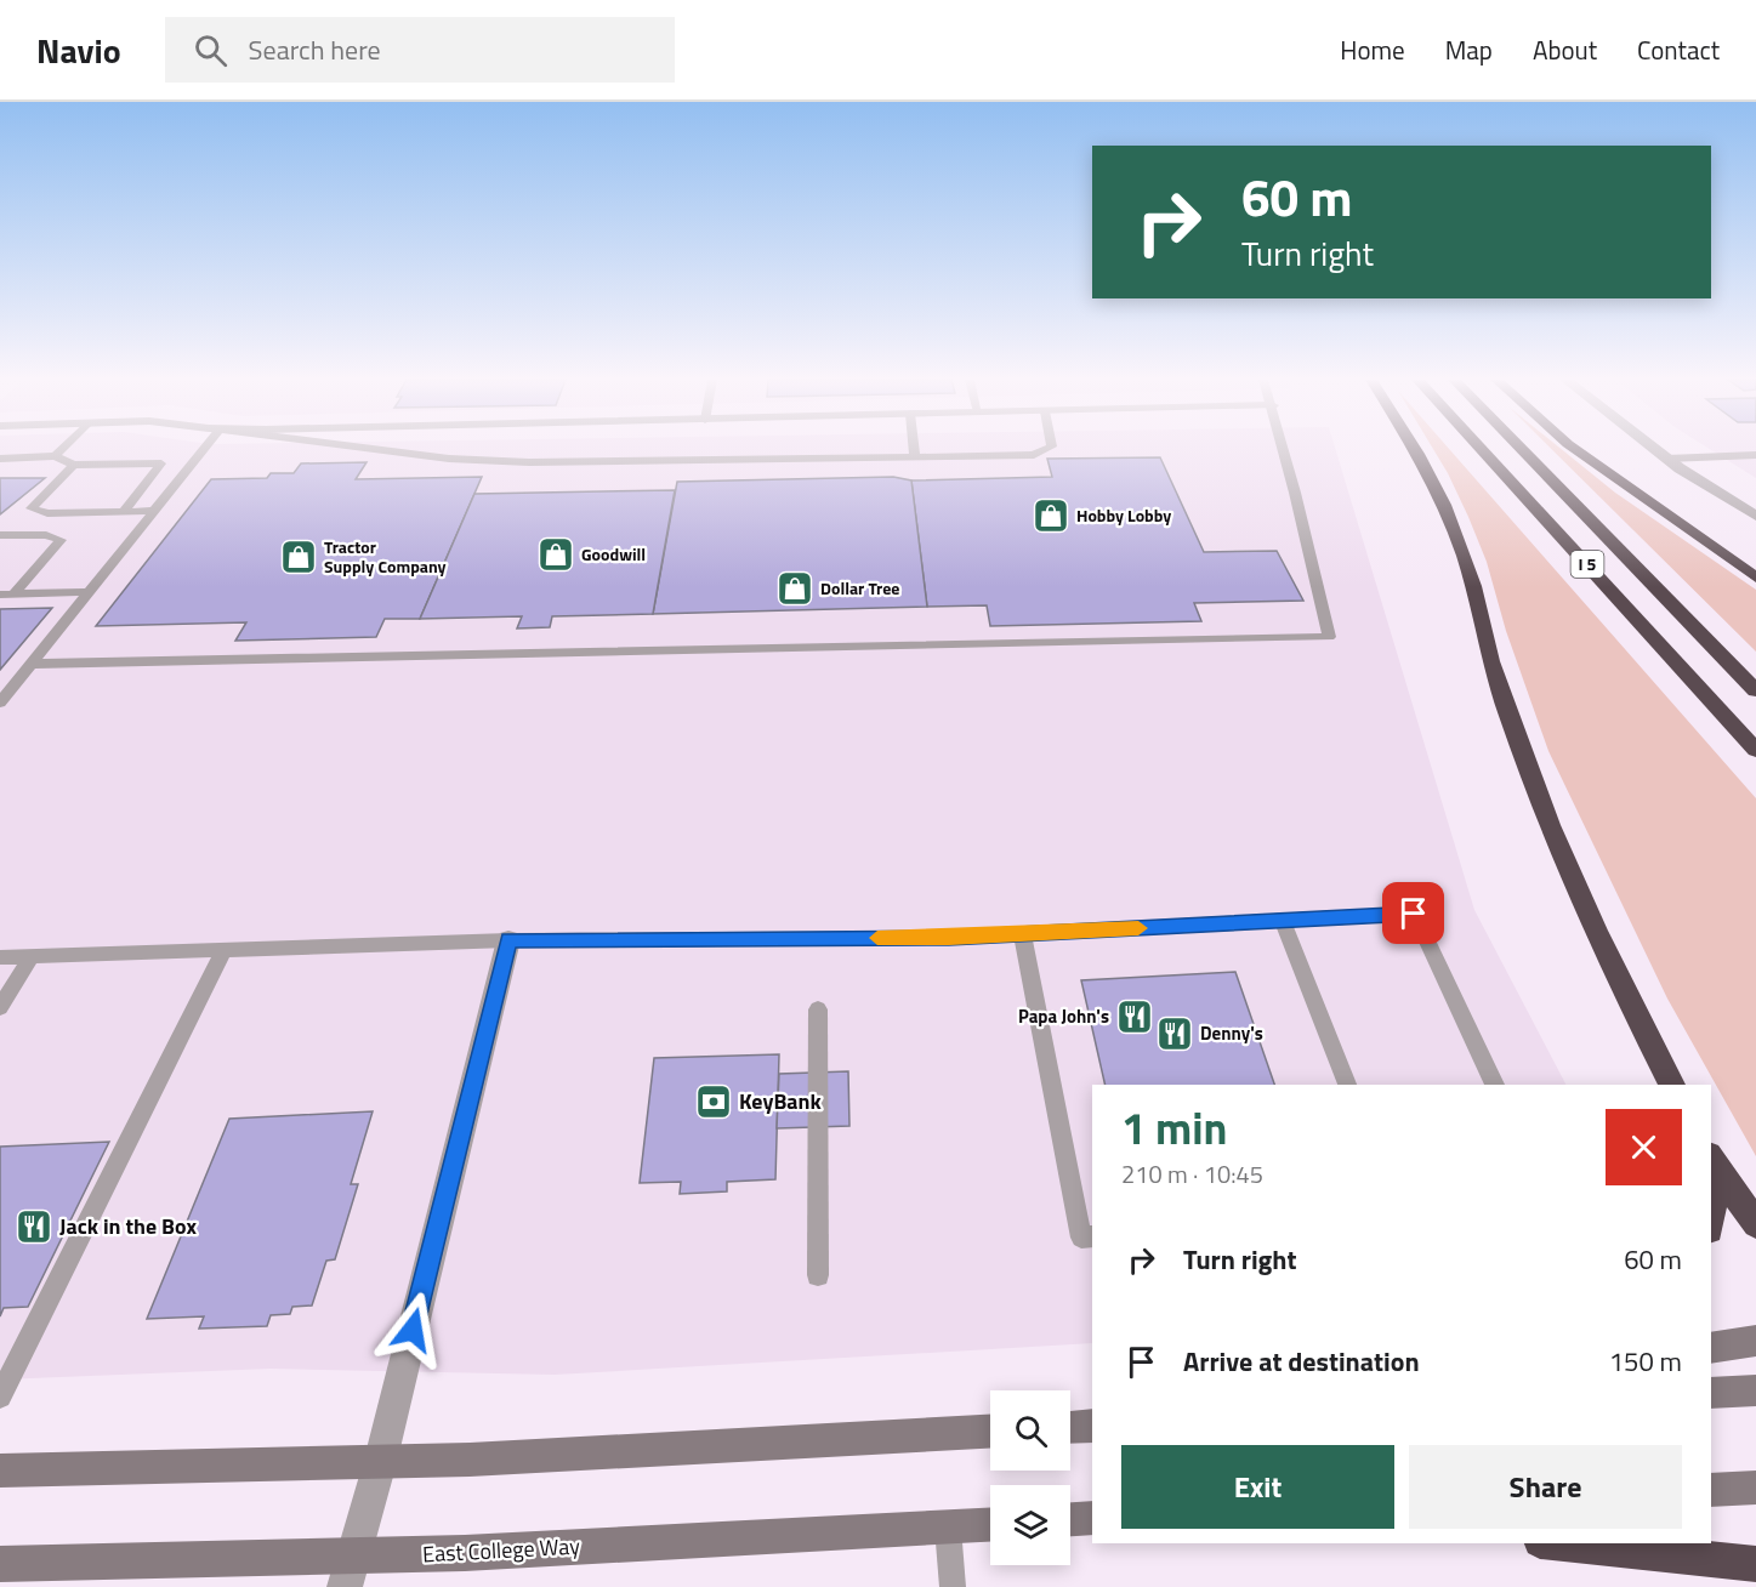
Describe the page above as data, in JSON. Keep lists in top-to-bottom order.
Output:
{
  "streets": {
    "highway": ["I 5"],
    "main road": ["East College Way"]
  },
  "places": {
    "shop": [
      "Hobby Lobby",
      "Goodwill",
      "Tractor Supply Company",
      "Dollar Tree"
    ],
    "restaurant": ["Papa John's", "Denny's", "Jack in the Box"],
    "bank": ["KeyBank"]
  },
  "page": {
    "header": "Navio",
    "search": "Search here",
    "nav": [
      "Home",
      "Map",
      "About",
      "Contact"
    ],
    "turn": ["60 m", "Turn right"],
    "heading": ["1 min", "210 m · 10:45"],
    "list": [
      {
        "name": "Turn right",
        "value": "60 m"
      },
      {
        "name": "Arrive at destination",
        "value": "150 m"
      }
    ],
    "buttons": ["Exit", "Share"]
  }
}
